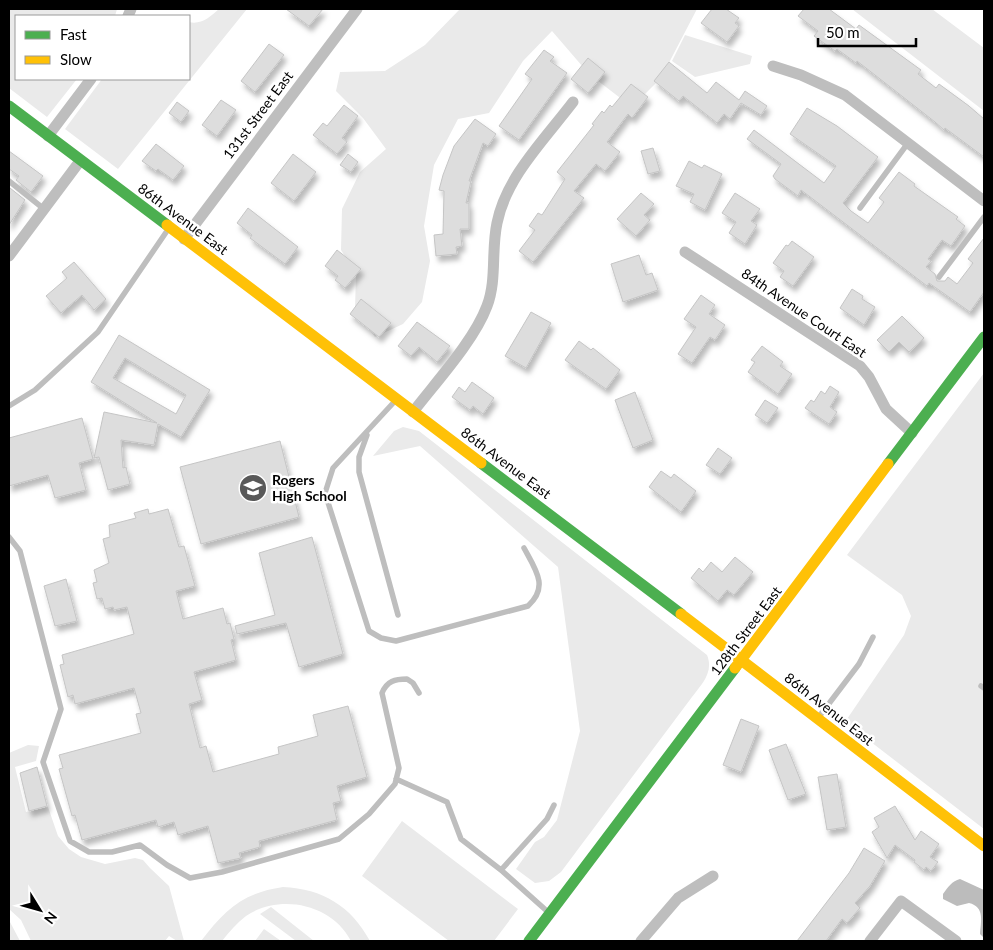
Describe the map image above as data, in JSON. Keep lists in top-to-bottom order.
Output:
{
  "streets": {
    "street": [
      "131st Street East",
      "86th Avenue East",
      "84th Avenue Court East",
      "128th Street East"
    ]
  },
  "crossings": [
    ["131st Street East", "86th Avenue East"],
    ["86th Avenue East", "128th Street East"],
    ["84th Avenue Court East", "128th Street East"]
  ],
  "places": {
    "school or university": ["Rogers High School"]
  },
  "legend": ["Fast", "Slow"],
  "scale_bar": "50 m",
  "north": "bottom right"
}
